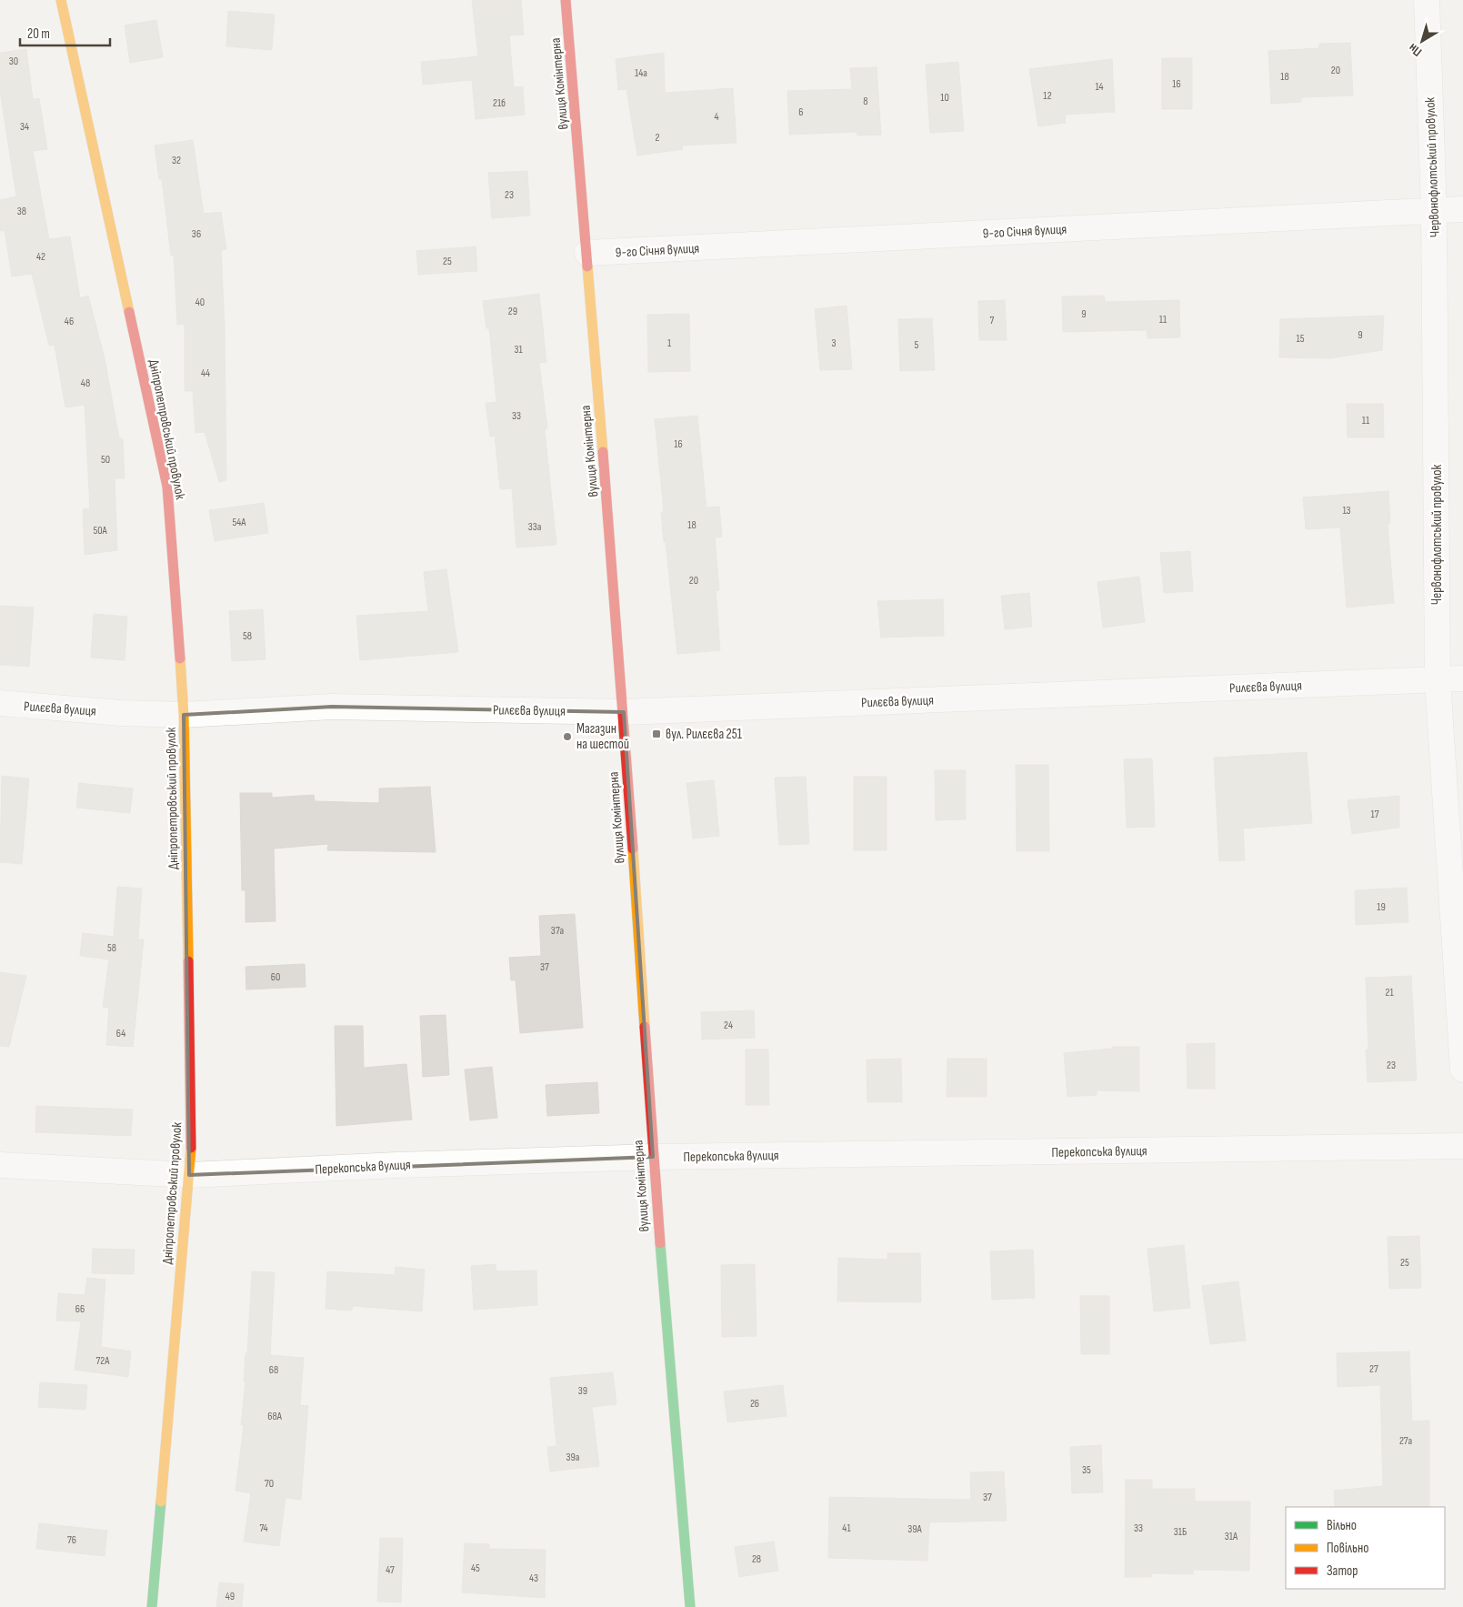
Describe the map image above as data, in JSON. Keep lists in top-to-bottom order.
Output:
{
  "streets": {
    "street": [
      "вулиця Комінтерна",
      "Червонофлотський провулок",
      "9-го Січня вулиця",
      "Дніпропетровський провулок",
      "Рилєєва вулиця",
      "Перекопська вулиця"
    ]
  },
  "crossings": [
    ["вулиця Комінтерна", "9-го Січня вулиця"],
    ["вулиця Комінтерна", "Рилєєва вулиця"],
    ["вулиця Комінтерна", "Перекопська вулиця"],
    ["Червонофлотський провулок", "9-го Січня вулиця"],
    ["Червонофлотський провулок", "Рилєєва вулиця"],
    ["Дніпропетровський провулок", "Рилєєва вулиця"],
    ["Дніпропетровський провулок", "Перекопська вулиця"]
  ],
  "places": {
    "transit": ["вул. Рилєєва 251"],
    "other": ["Магазин на шестой"]
  },
  "house_numbers": [
    "30",
    "20",
    "14а",
    "18",
    "16",
    "14",
    "12",
    "10",
    "8",
    "21б",
    "6",
    "4",
    "34",
    "2",
    "32",
    "23",
    "38",
    "36",
    "42",
    "25",
    "40",
    "29",
    "9",
    "11",
    "7",
    "46",
    "9",
    "15",
    "1",
    "3",
    "5",
    "31",
    "44",
    "48",
    "33",
    "11",
    "16",
    "50",
    "13",
    "54А",
    "18",
    "33а",
    "50А",
    "20",
    "58",
    "17",
    "19",
    "37а",
    "58",
    "37",
    "60",
    "21",
    "24",
    "64",
    "23",
    "25",
    "66",
    "72А",
    "27",
    "68",
    "39",
    "26",
    "68А",
    "27а",
    "39а",
    "35",
    "70",
    "37",
    "74",
    "41",
    "33",
    "39А",
    "31Б",
    "31А",
    "76",
    "28",
    "45",
    "47",
    "43",
    "49"
  ],
  "legend": ["Вільно", "Повільно", "Затор"],
  "scale_bar": "20 m",
  "north": "bottom left"
}
